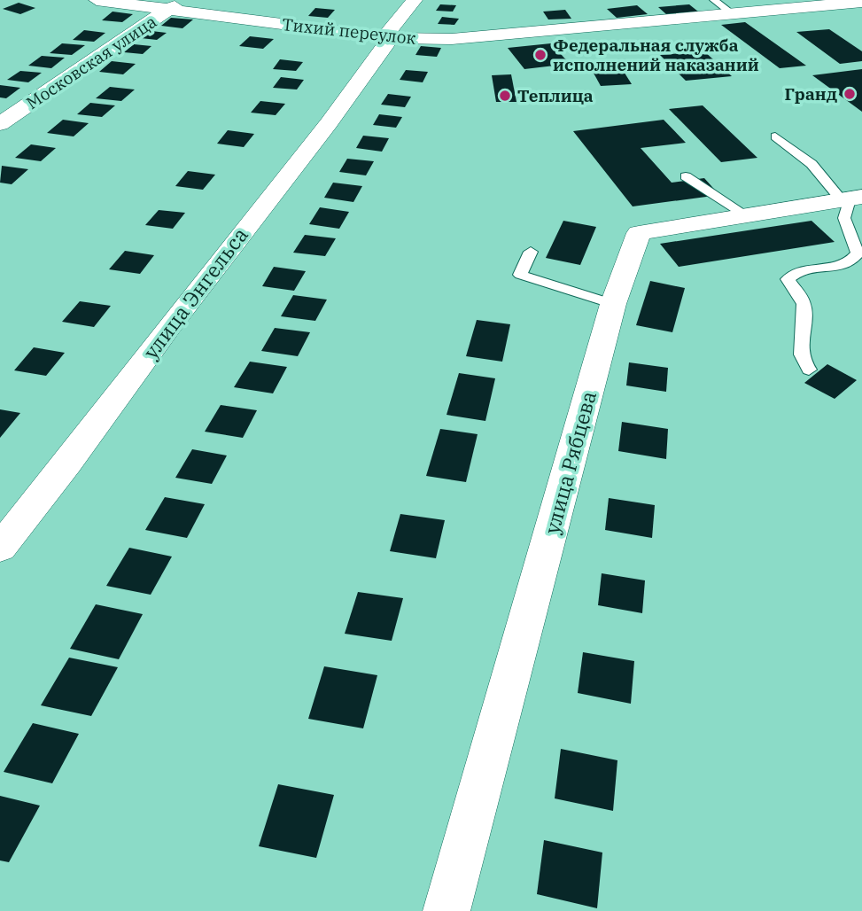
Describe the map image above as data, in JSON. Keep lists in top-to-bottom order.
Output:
{
  "streets": {
    "street": [
      "Тихий переулок",
      "Московская улица",
      "улица Энгельса",
      "улица Рябцева"
    ]
  },
  "crossings": [
    ["Тихий переулок", "Московская улица"],
    ["Тихий переулок", "улица Энгельса"]
  ],
  "places": ["Федеральная служба исполнений наказаний", "Гранд", "Теплица"]
}
